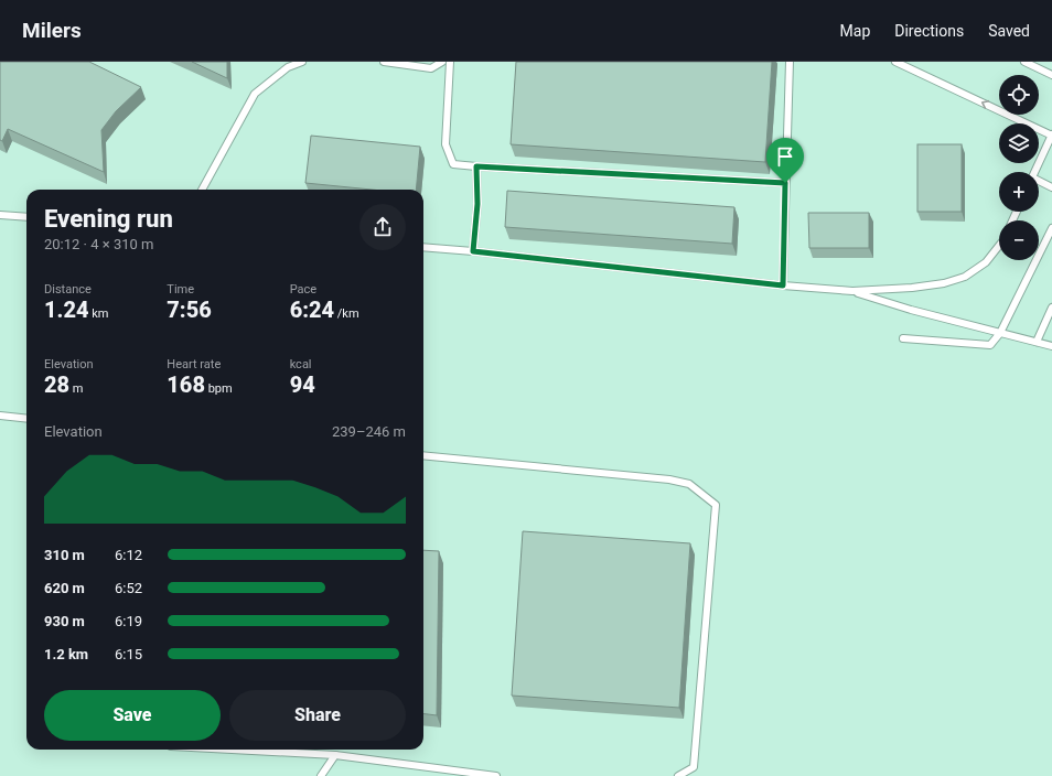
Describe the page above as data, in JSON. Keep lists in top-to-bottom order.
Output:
{
  "page": {
    "header": "Milers",
    "nav": ["Map", "Directions", "Saved"],
    "map_buttons": ["+", "−"],
    "heading": ["Evening run", "20:12 · 4 × 310 m"],
    "stats": [
      ["Distance", "1.24 km"],
      ["Time", "7:56"],
      ["Pace", "6:24 /km"],
      ["Elevation", "28 m"],
      ["Heart rate", "168 bpm"],
      ["kcal", "94"]
    ],
    "chart": ["Elevation", "239–246 m"],
    "list": [
      {
        "name": "310 m",
        "note": "6:12"
      },
      {
        "name": "620 m",
        "note": "6:52"
      },
      {
        "name": "930 m",
        "note": "6:19"
      },
      {
        "name": "1.2 km",
        "note": "6:15"
      }
    ],
    "buttons": ["Save", "Share"]
  }
}
